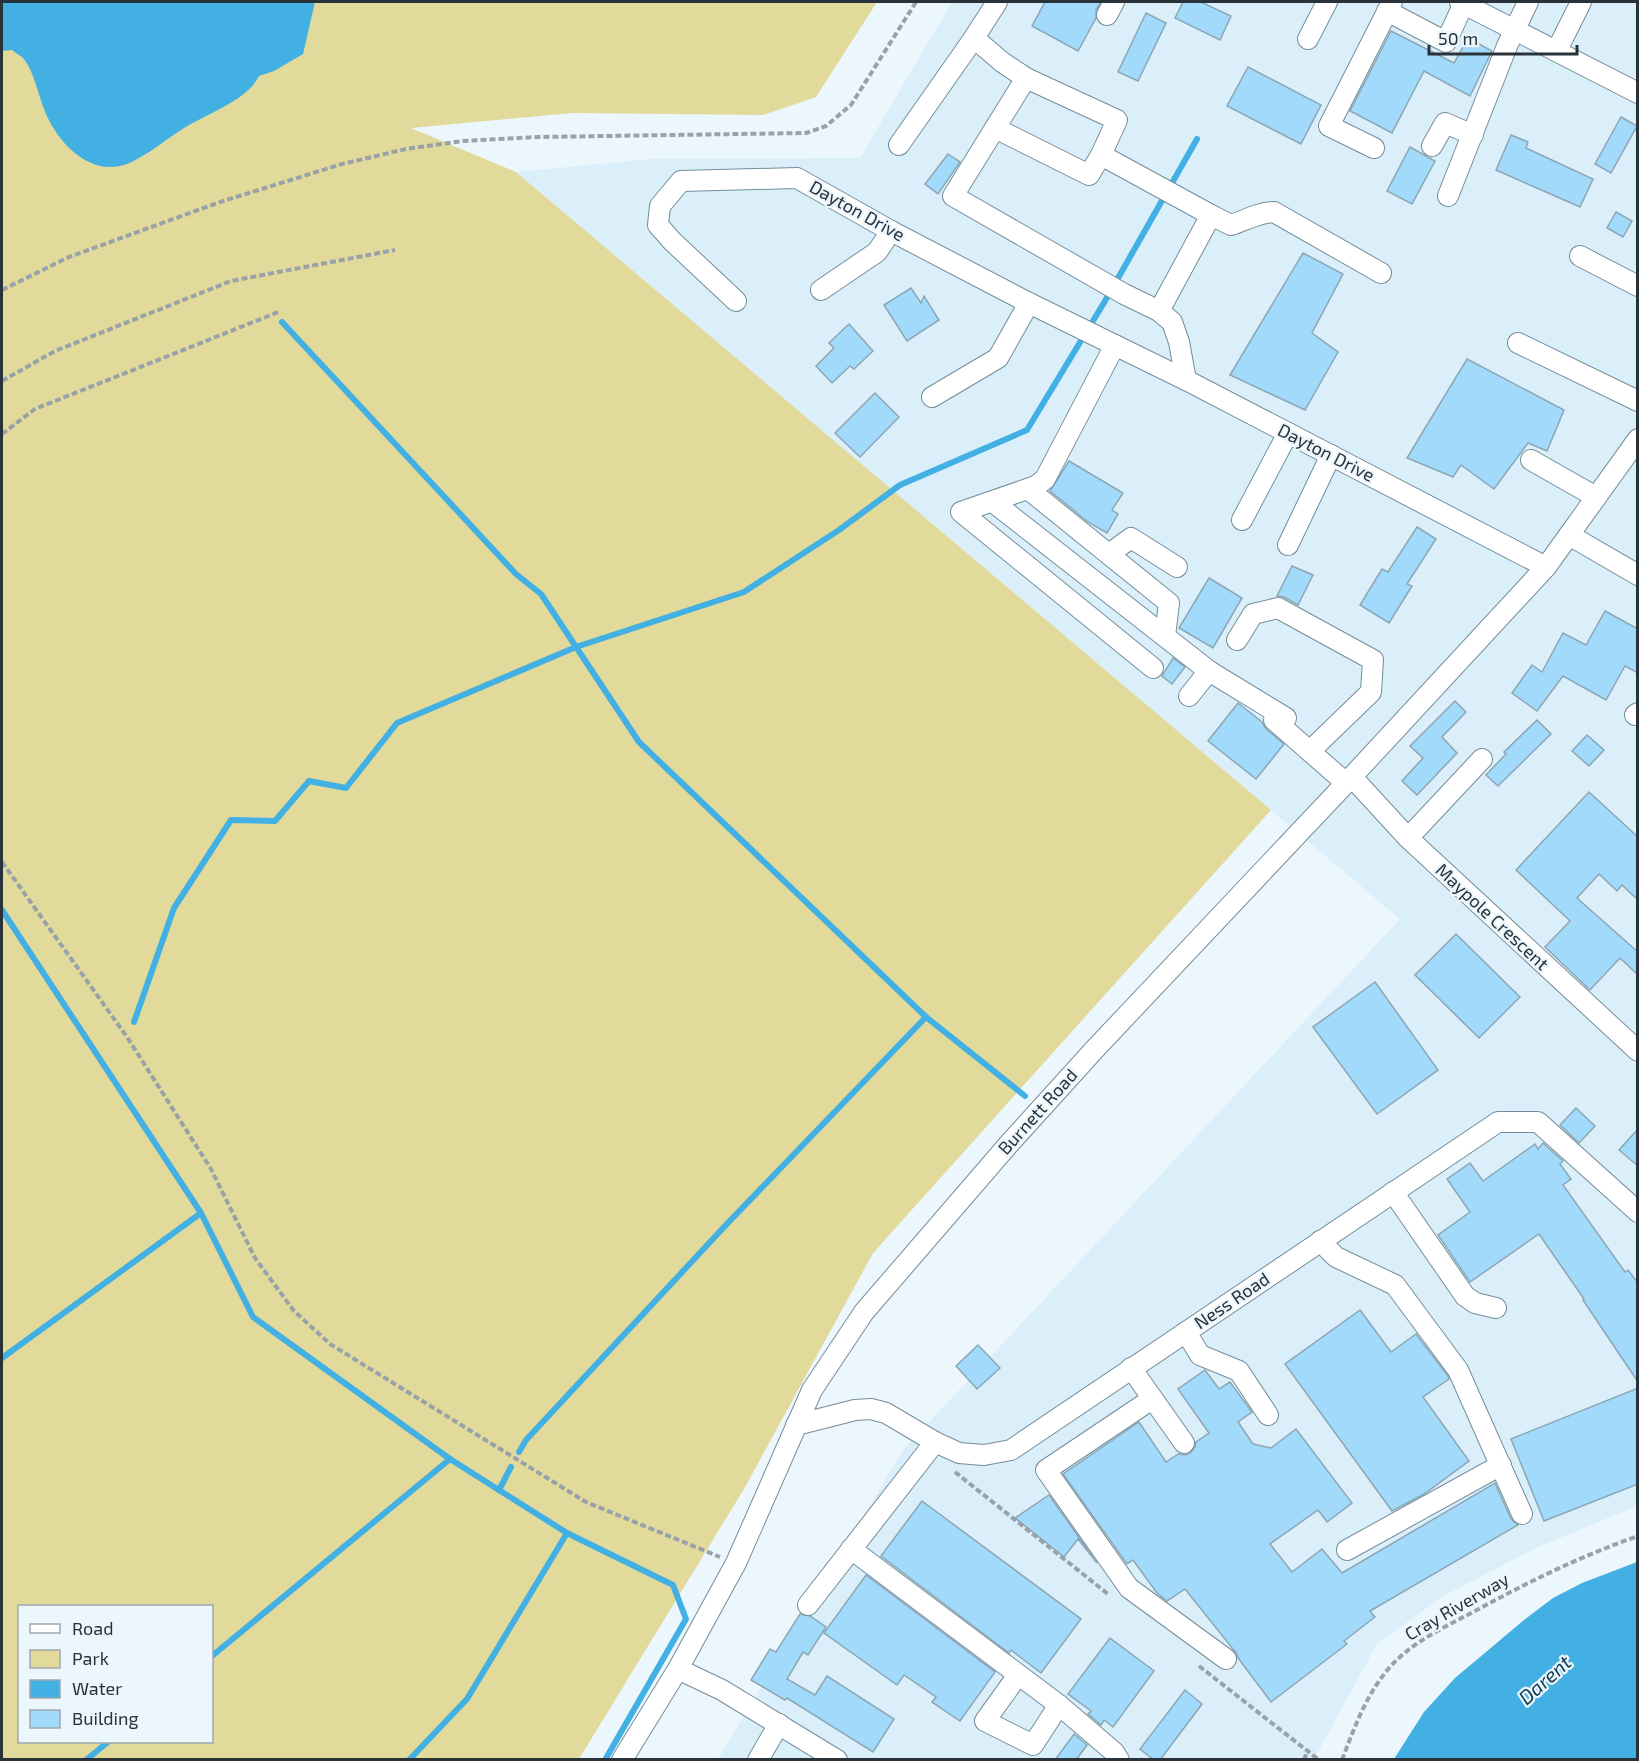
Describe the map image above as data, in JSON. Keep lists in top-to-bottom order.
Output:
{
  "streets": {
    "street": [
      "Dayton Drive",
      "Maypole Crescent",
      "Burnett Road",
      "Ness Road"
    ],
    "path": ["Cray Riverway"]
  },
  "crossings": [
    ["Dayton Drive", "Burnett Road"],
    ["Maypole Crescent", "Burnett Road"],
    ["Burnett Road", "Ness Road"]
  ],
  "water": ["Darent"],
  "legend": [
    "Road",
    "Park",
    "Water",
    "Building"
  ],
  "scale_bar": "50 m"
}
